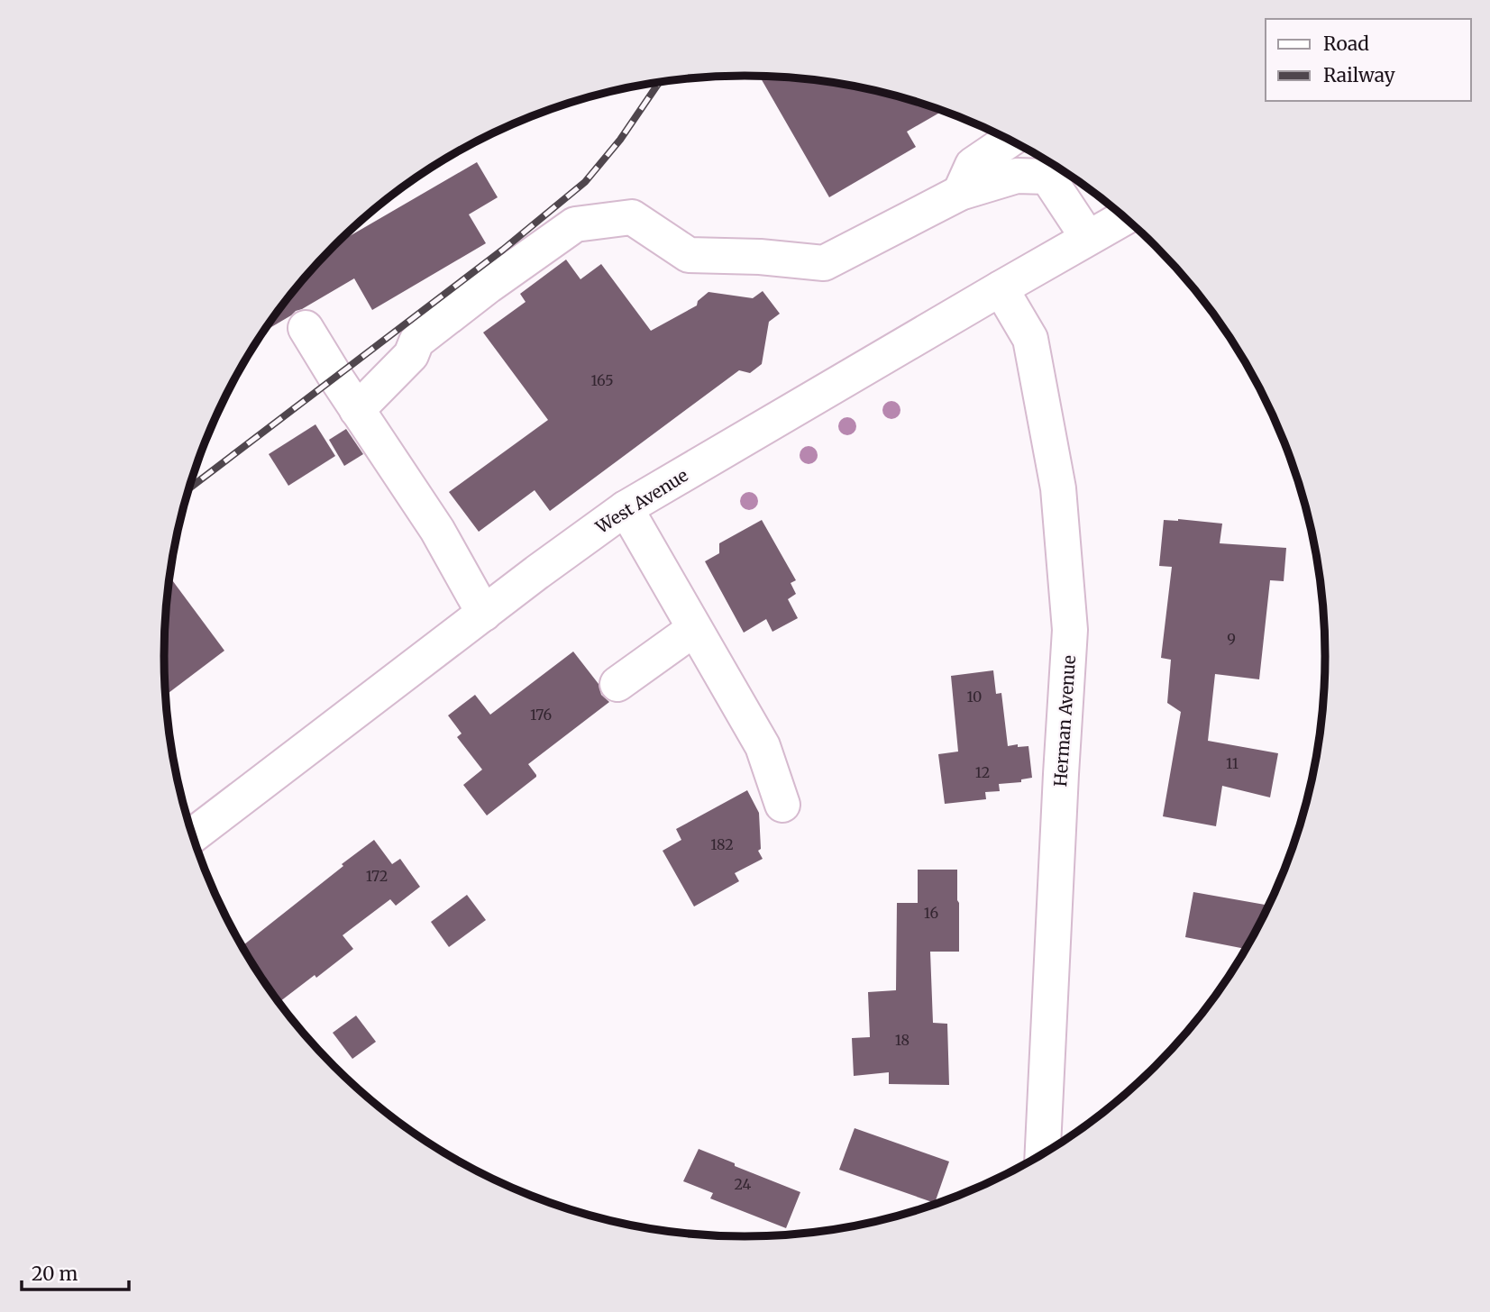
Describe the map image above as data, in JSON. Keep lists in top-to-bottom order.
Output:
{
  "streets": {
    "main road": ["West Avenue", "Herman Avenue"]
  },
  "crossings": [
    ["West Avenue", "Herman Avenue"]
  ],
  "house_numbers": [
    "165",
    "9",
    "10",
    "176",
    "11",
    "12",
    "182",
    "172",
    "16",
    "18",
    "24"
  ],
  "legend": ["Road", "Railway"],
  "scale_bar": "20 m"
}
